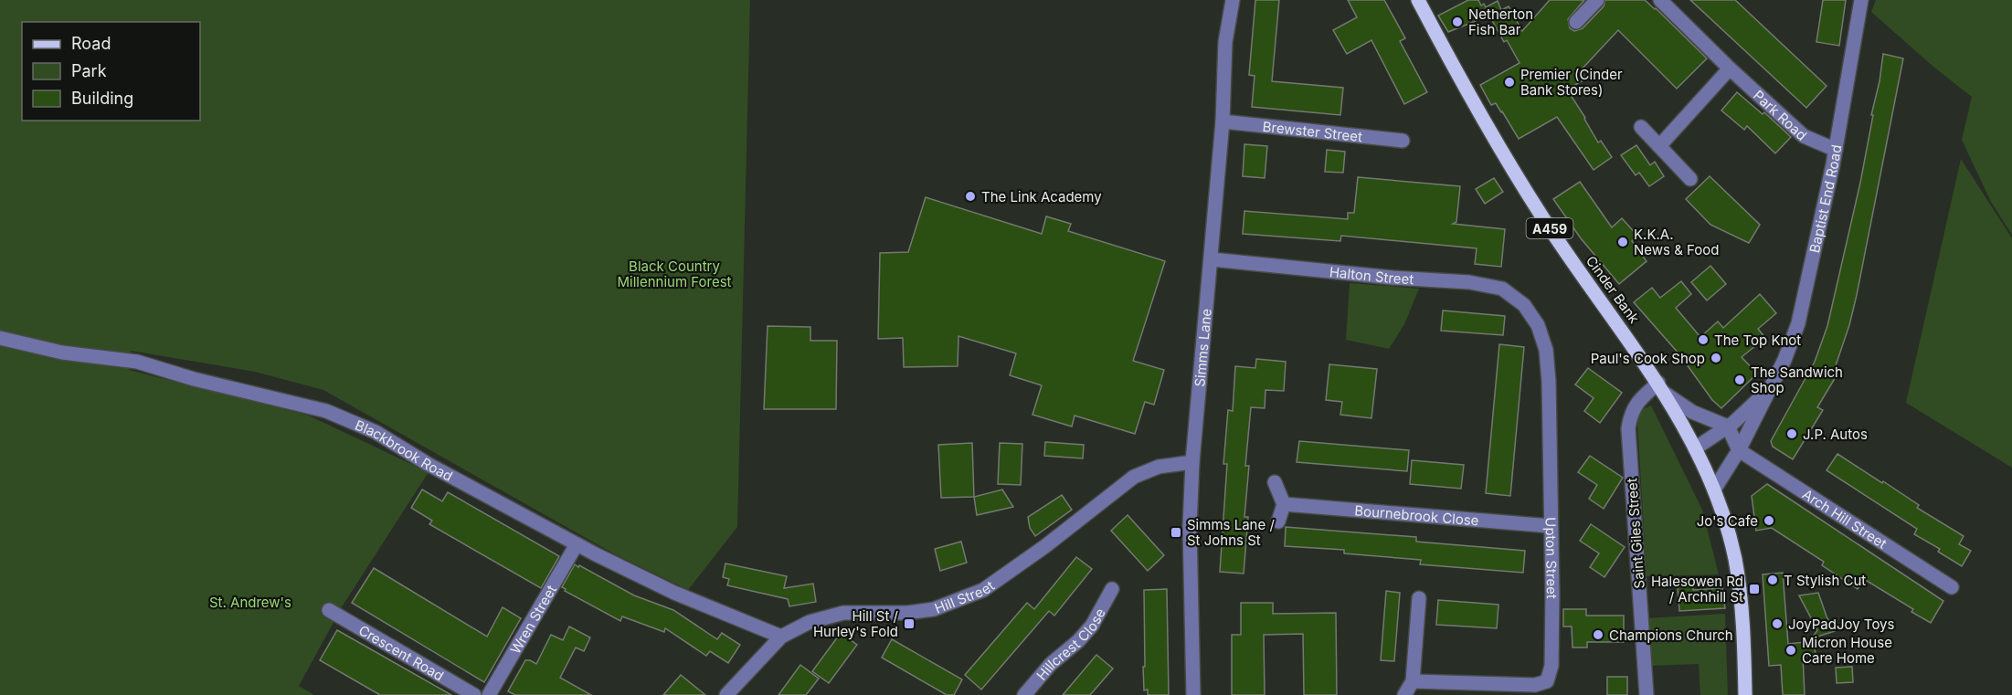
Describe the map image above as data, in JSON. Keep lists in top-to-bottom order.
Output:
{
  "streets": {
    "main road": ["A459", "Cinder Bank"],
    "street": [
      "Park Road",
      "Brewster Street",
      "Baptist End Road",
      "Halton Street",
      "Simms Lane",
      "Blackbrook Road",
      "Bournebrook Close",
      "Arch Hill Street",
      "Saint Giles Street",
      "Upton Street",
      "Hill Street",
      "Wren Street",
      "Hillcrest Close",
      "Crescent Road"
    ]
  },
  "crossings": [
    ["Park Road", "Baptist End Road"],
    ["Brewster Street", "Simms Lane"],
    ["Baptist End Road", "Cinder Bank"],
    ["Baptist End Road", "Arch Hill Street"],
    ["Halton Street", "Simms Lane"],
    ["Halton Street", "Upton Street"],
    ["Cinder Bank", "Saint Giles Street"],
    ["Simms Lane", "Hill Street"],
    ["Blackbrook Road", "Hill Street"],
    ["Blackbrook Road", "Wren Street"],
    ["Bournebrook Close", "Upton Street"]
  ],
  "parks": ["Black Country Millennium Forest", "St. Andrew's"],
  "places": {
    "other": [
      "Netherton Fish Bar",
      "Premier (Cinder Bank Stores)",
      "The Link Academy",
      "K.K.A. News & Food",
      "The Top Knot",
      "Paul's Cook Shop",
      "The Sandwich Shop",
      "J.P. Autos",
      "Jo's Cafe",
      "T Stylish Cut",
      "JoyPadJoy Toys",
      "Champions Church",
      "Micron House Care Home"
    ],
    "transit": ["Simms Lane / St Johns St", "Halesowen Rd / Archhill St", "Hill St / Hurley's Fold"]
  },
  "legend": ["Road", "Park", "Building"]
}
